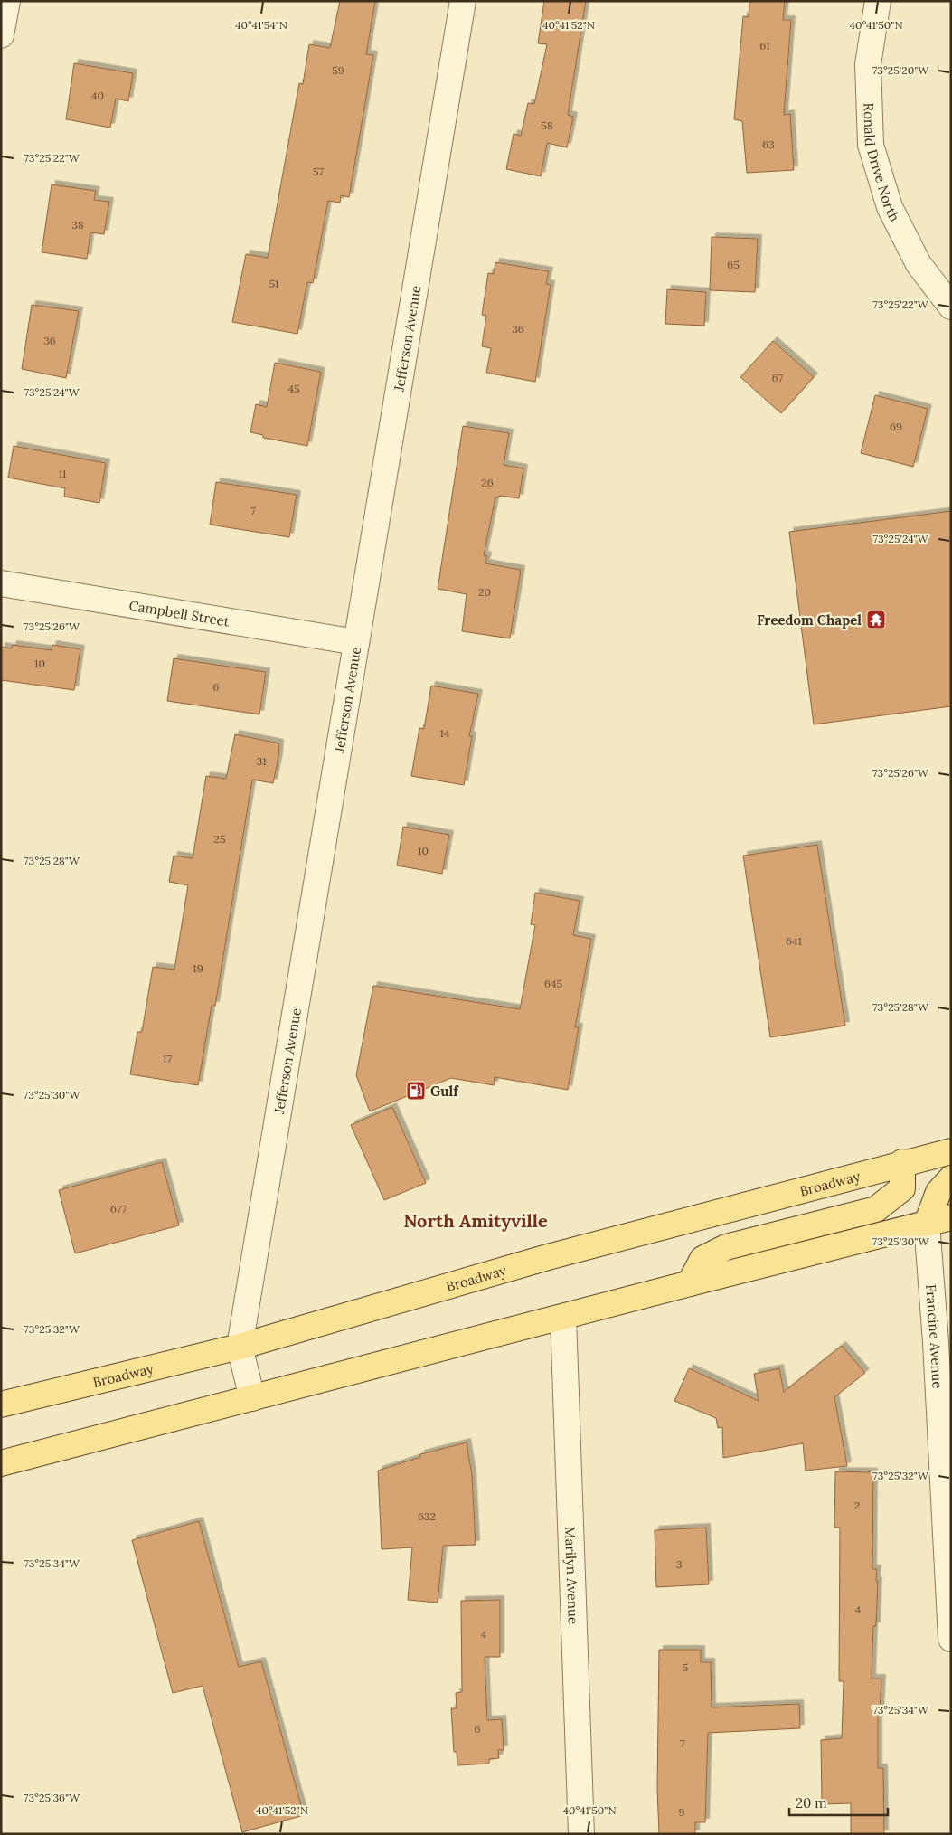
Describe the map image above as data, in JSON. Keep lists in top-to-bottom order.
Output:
{
  "streets": {
    "main road": ["Broadway"],
    "street": [
      "Ronald Drive North",
      "Jefferson Avenue",
      "Campbell Street",
      "Francine Avenue",
      "Marilyn Avenue"
    ]
  },
  "crossings": [
    ["Jefferson Avenue", "Campbell Street"],
    ["Jefferson Avenue", "Broadway"]
  ],
  "districts": ["North Amityville"],
  "places": {
    "temple": ["Freedom Chapel"],
    "fuel station": ["Gulf"]
  },
  "house_numbers": [
    "61",
    "59",
    "40",
    "58",
    "63",
    "57",
    "38",
    "65",
    "51",
    "36",
    "36",
    "67",
    "45",
    "69",
    "11",
    "26",
    "7",
    "20",
    "10",
    "6",
    "14",
    "31",
    "25",
    "10",
    "641",
    "19",
    "645",
    "17",
    "677",
    "2",
    "632",
    "3",
    "4",
    "4",
    "5",
    "6",
    "7",
    "9"
  ],
  "scale_bar": "20 m",
  "coordinates": [
    "40°41'54\"N",
    "40°41'52\"N",
    "40°41'50\"N",
    "73°25'20\"W",
    "73°25'22\"W",
    "73°25'24\"W",
    "73°25'26\"W",
    "73°25'28\"W",
    "73°25'30\"W",
    "73°25'32\"W",
    "73°25'34\"W",
    "73°25'36\"W"
  ]
}
